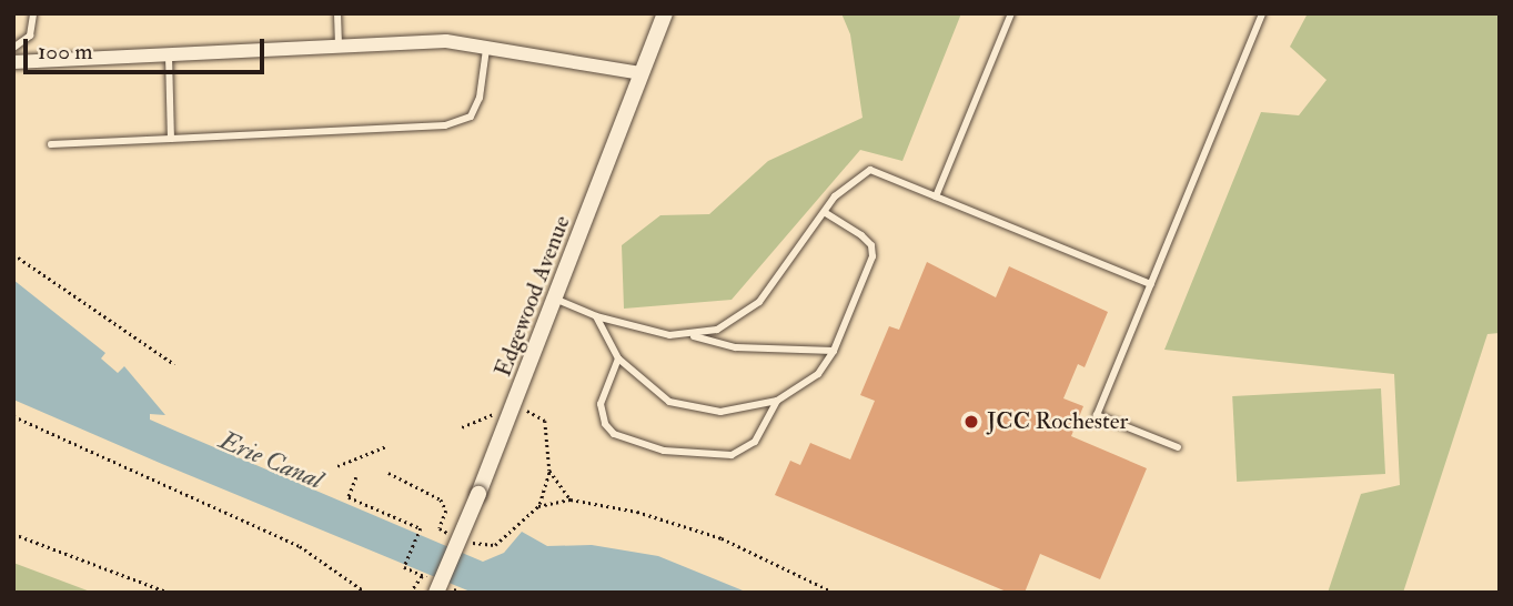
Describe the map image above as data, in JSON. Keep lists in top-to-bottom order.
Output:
{
  "streets": {
    "street": ["Edgewood Avenue"]
  },
  "water": ["Erie Canal"],
  "places": ["JCC Rochester"],
  "scale_bar": "100 m"
}
